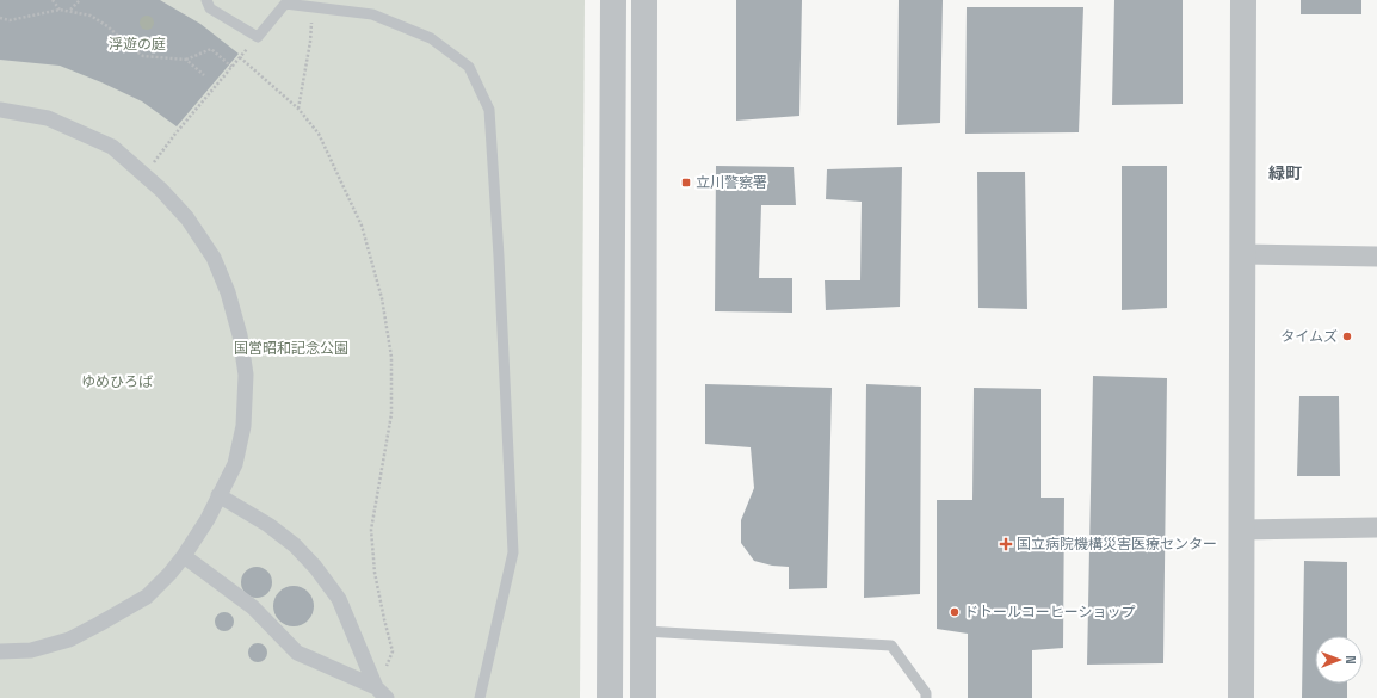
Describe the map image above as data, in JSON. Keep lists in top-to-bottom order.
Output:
{
  "districts": ["緑町"],
  "parks": ["浮遊の庭", "国営昭和記念公園", "ゆめひろば"],
  "places": {
    "transit": ["立川警察署"],
    "other": ["タイムズ", "ドトールコーヒーショップ"],
    "health": ["国立病院機構災害医療センター"]
  },
  "north": "right"
}
